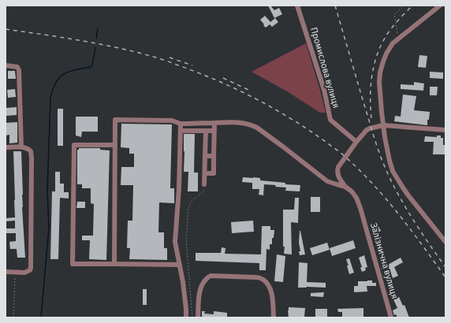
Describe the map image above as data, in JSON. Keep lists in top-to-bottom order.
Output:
{
  "streets": {
    "street": ["Промислова вулиця", "Залізнична вулиця"]
  }
}
